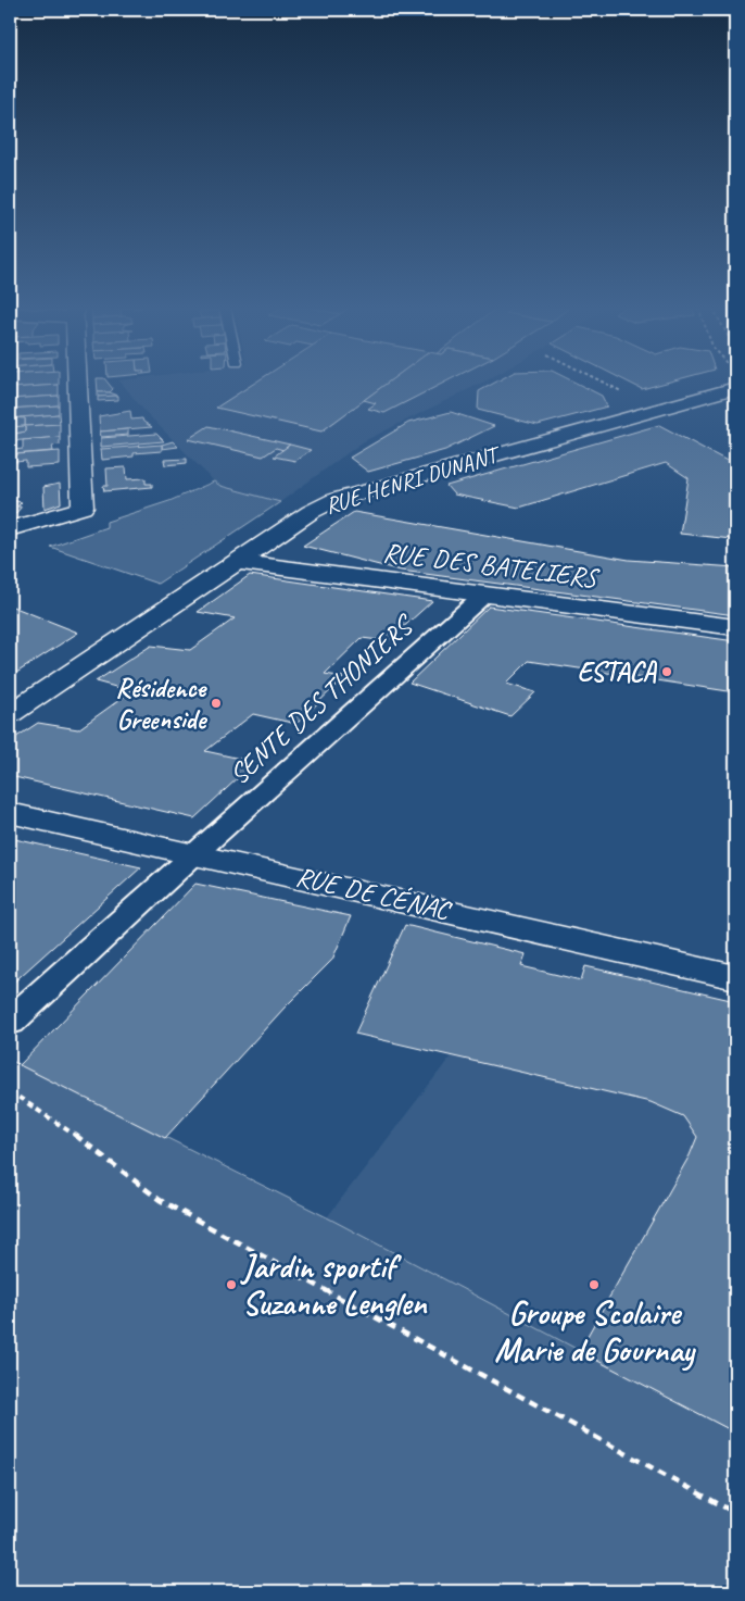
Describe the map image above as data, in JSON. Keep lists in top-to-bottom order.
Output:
{
  "streets": {
    "street": [
      "RUE HENRI DUNANT",
      "RUE DES BATELIERS",
      "SENTE DES THONIERS",
      "RUE DE CÉNAC"
    ]
  },
  "crossings": [
    ["RUE HENRI DUNANT", "RUE DES BATELIERS"],
    ["RUE DES BATELIERS", "SENTE DES THONIERS"],
    ["SENTE DES THONIERS", "RUE DE CÉNAC"]
  ],
  "places": [
    "ESTACA",
    "Résidence Greenside",
    "Jardin sportif Suzanne Lenglen",
    "Groupe Scolaire Marie de Gournay"
  ]
}
